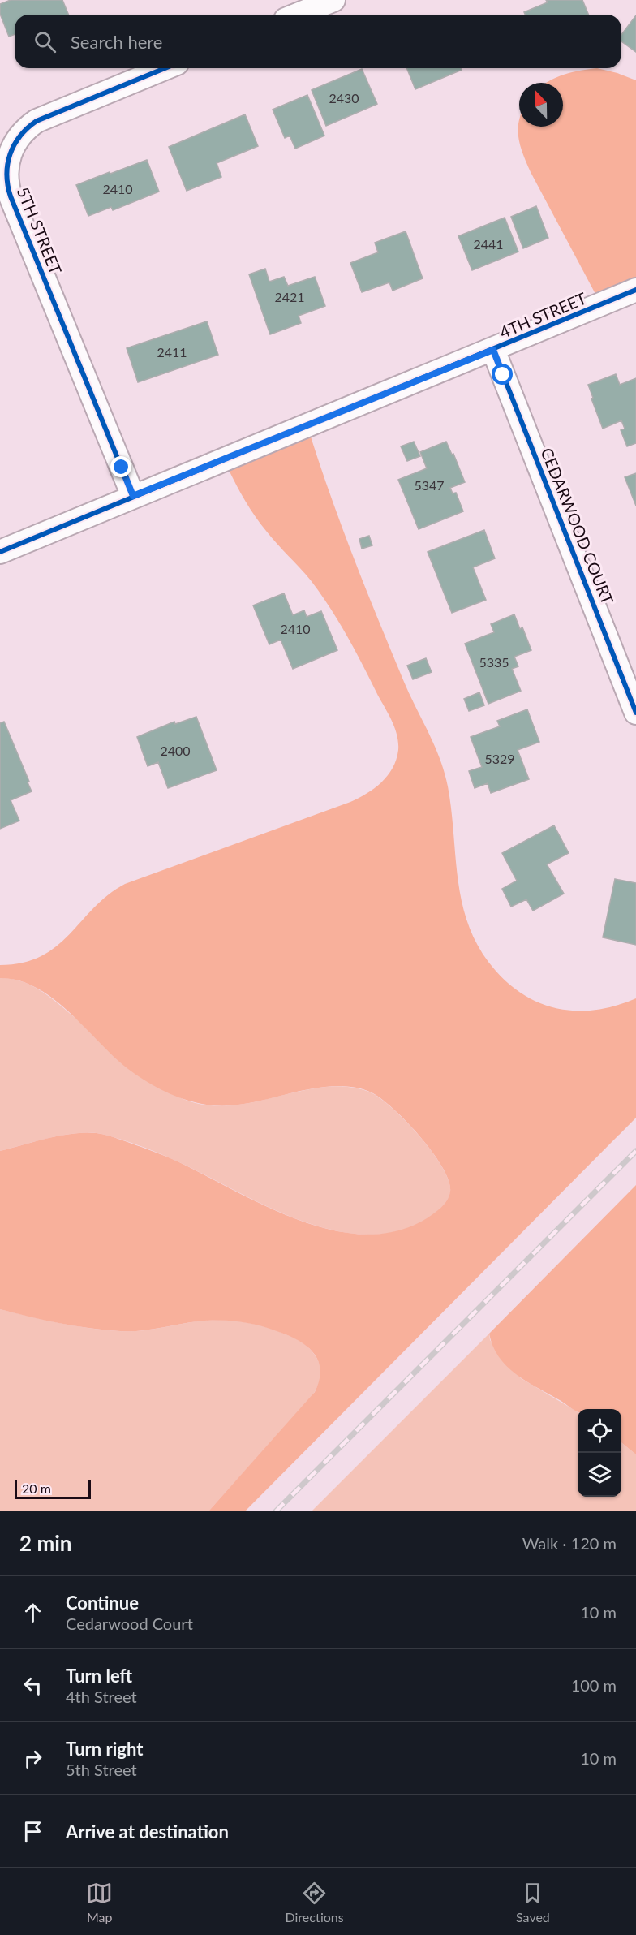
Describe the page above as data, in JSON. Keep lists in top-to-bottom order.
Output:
{
  "streets": {
    "street": ["5TH STREET", "4TH STREET", "CEDARWOOD COURT"]
  },
  "crossings": [
    ["5TH STREET", "4TH STREET"],
    ["4TH STREET", "CEDARWOOD COURT"]
  ],
  "house_numbers": [
    "2430",
    "2410",
    "2441",
    "2421",
    "2411",
    "5347",
    "2410",
    "5335",
    "2400",
    "5329"
  ],
  "scale_bar": "20 m",
  "north": "top",
  "page": {
    "search": "Search here",
    "scale": "20 m",
    "heading": ["2 min", "Walk · 120 m"],
    "list": [
      ["Continue", "Cedarwood Court", "10 m"],
      ["Turn left", "4th Street", "100 m"],
      ["Turn right", "5th Street", "10 m"],
      "Arrive at destination"
    ],
    "nav": ["Map", "Directions", "Saved"]
  }
}
